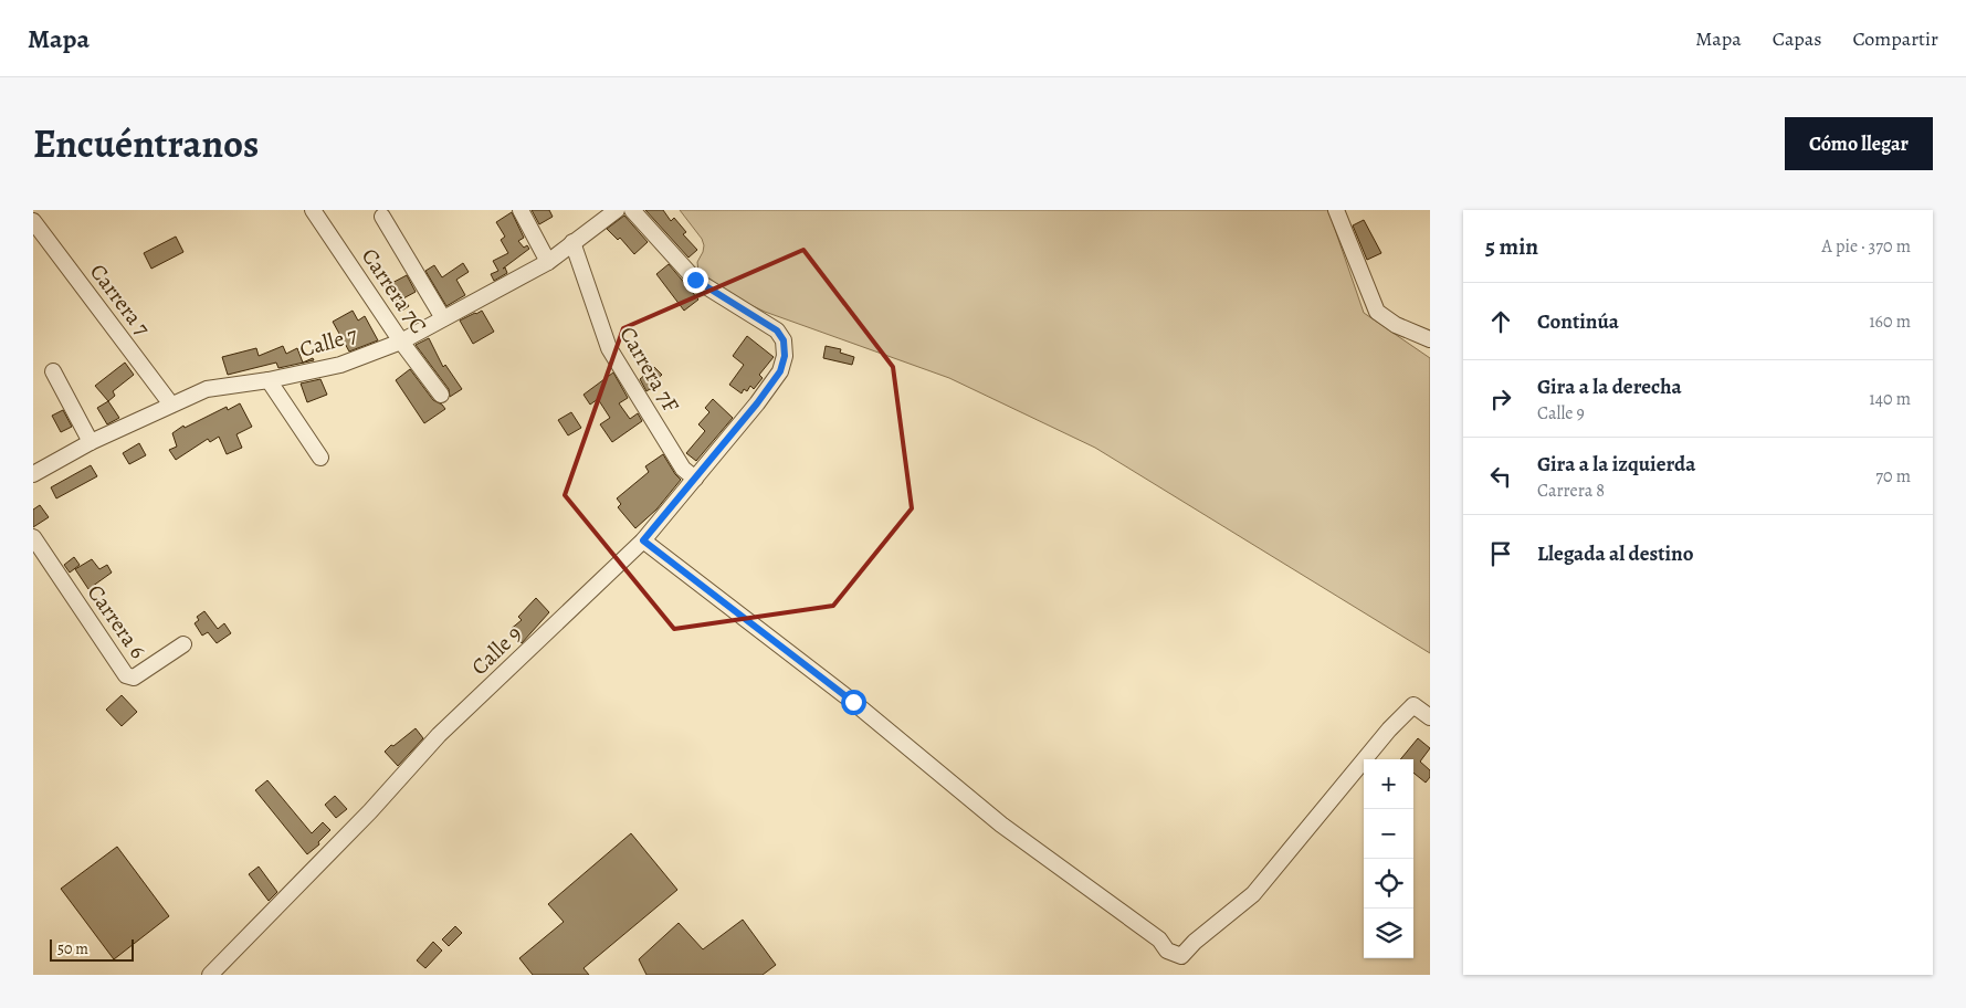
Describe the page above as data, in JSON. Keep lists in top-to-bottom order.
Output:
{
  "streets": {
    "street": [
      "Carrera 7C",
      "Carrera 7",
      "Calle 7",
      "Carrera 7F",
      "Carrera 6",
      "Calle 9"
    ]
  },
  "crossings": [
    ["Carrera 7C", "Calle 7"],
    ["Carrera 7", "Calle 7"],
    ["Calle 7", "Carrera 7F"],
    ["Carrera 7F", "Calle 9"]
  ],
  "scale_bar": "50 m",
  "page": {
    "header": "Mapa",
    "nav": ["Mapa", "Capas", "Compartir"],
    "title": "Encuéntranos",
    "buttons": "Cómo llegar",
    "heading": ["5 min", "A pie · 370 m"],
    "list": [
      ["Continúa", "160 m"],
      ["Gira a la derecha", "Calle 9", "140 m"],
      ["Gira a la izquierda", "Carrera 8", "70 m"],
      "Llegada al destino"
    ],
    "map_buttons": ["+", "−"],
    "scale": "50 m"
  }
}
